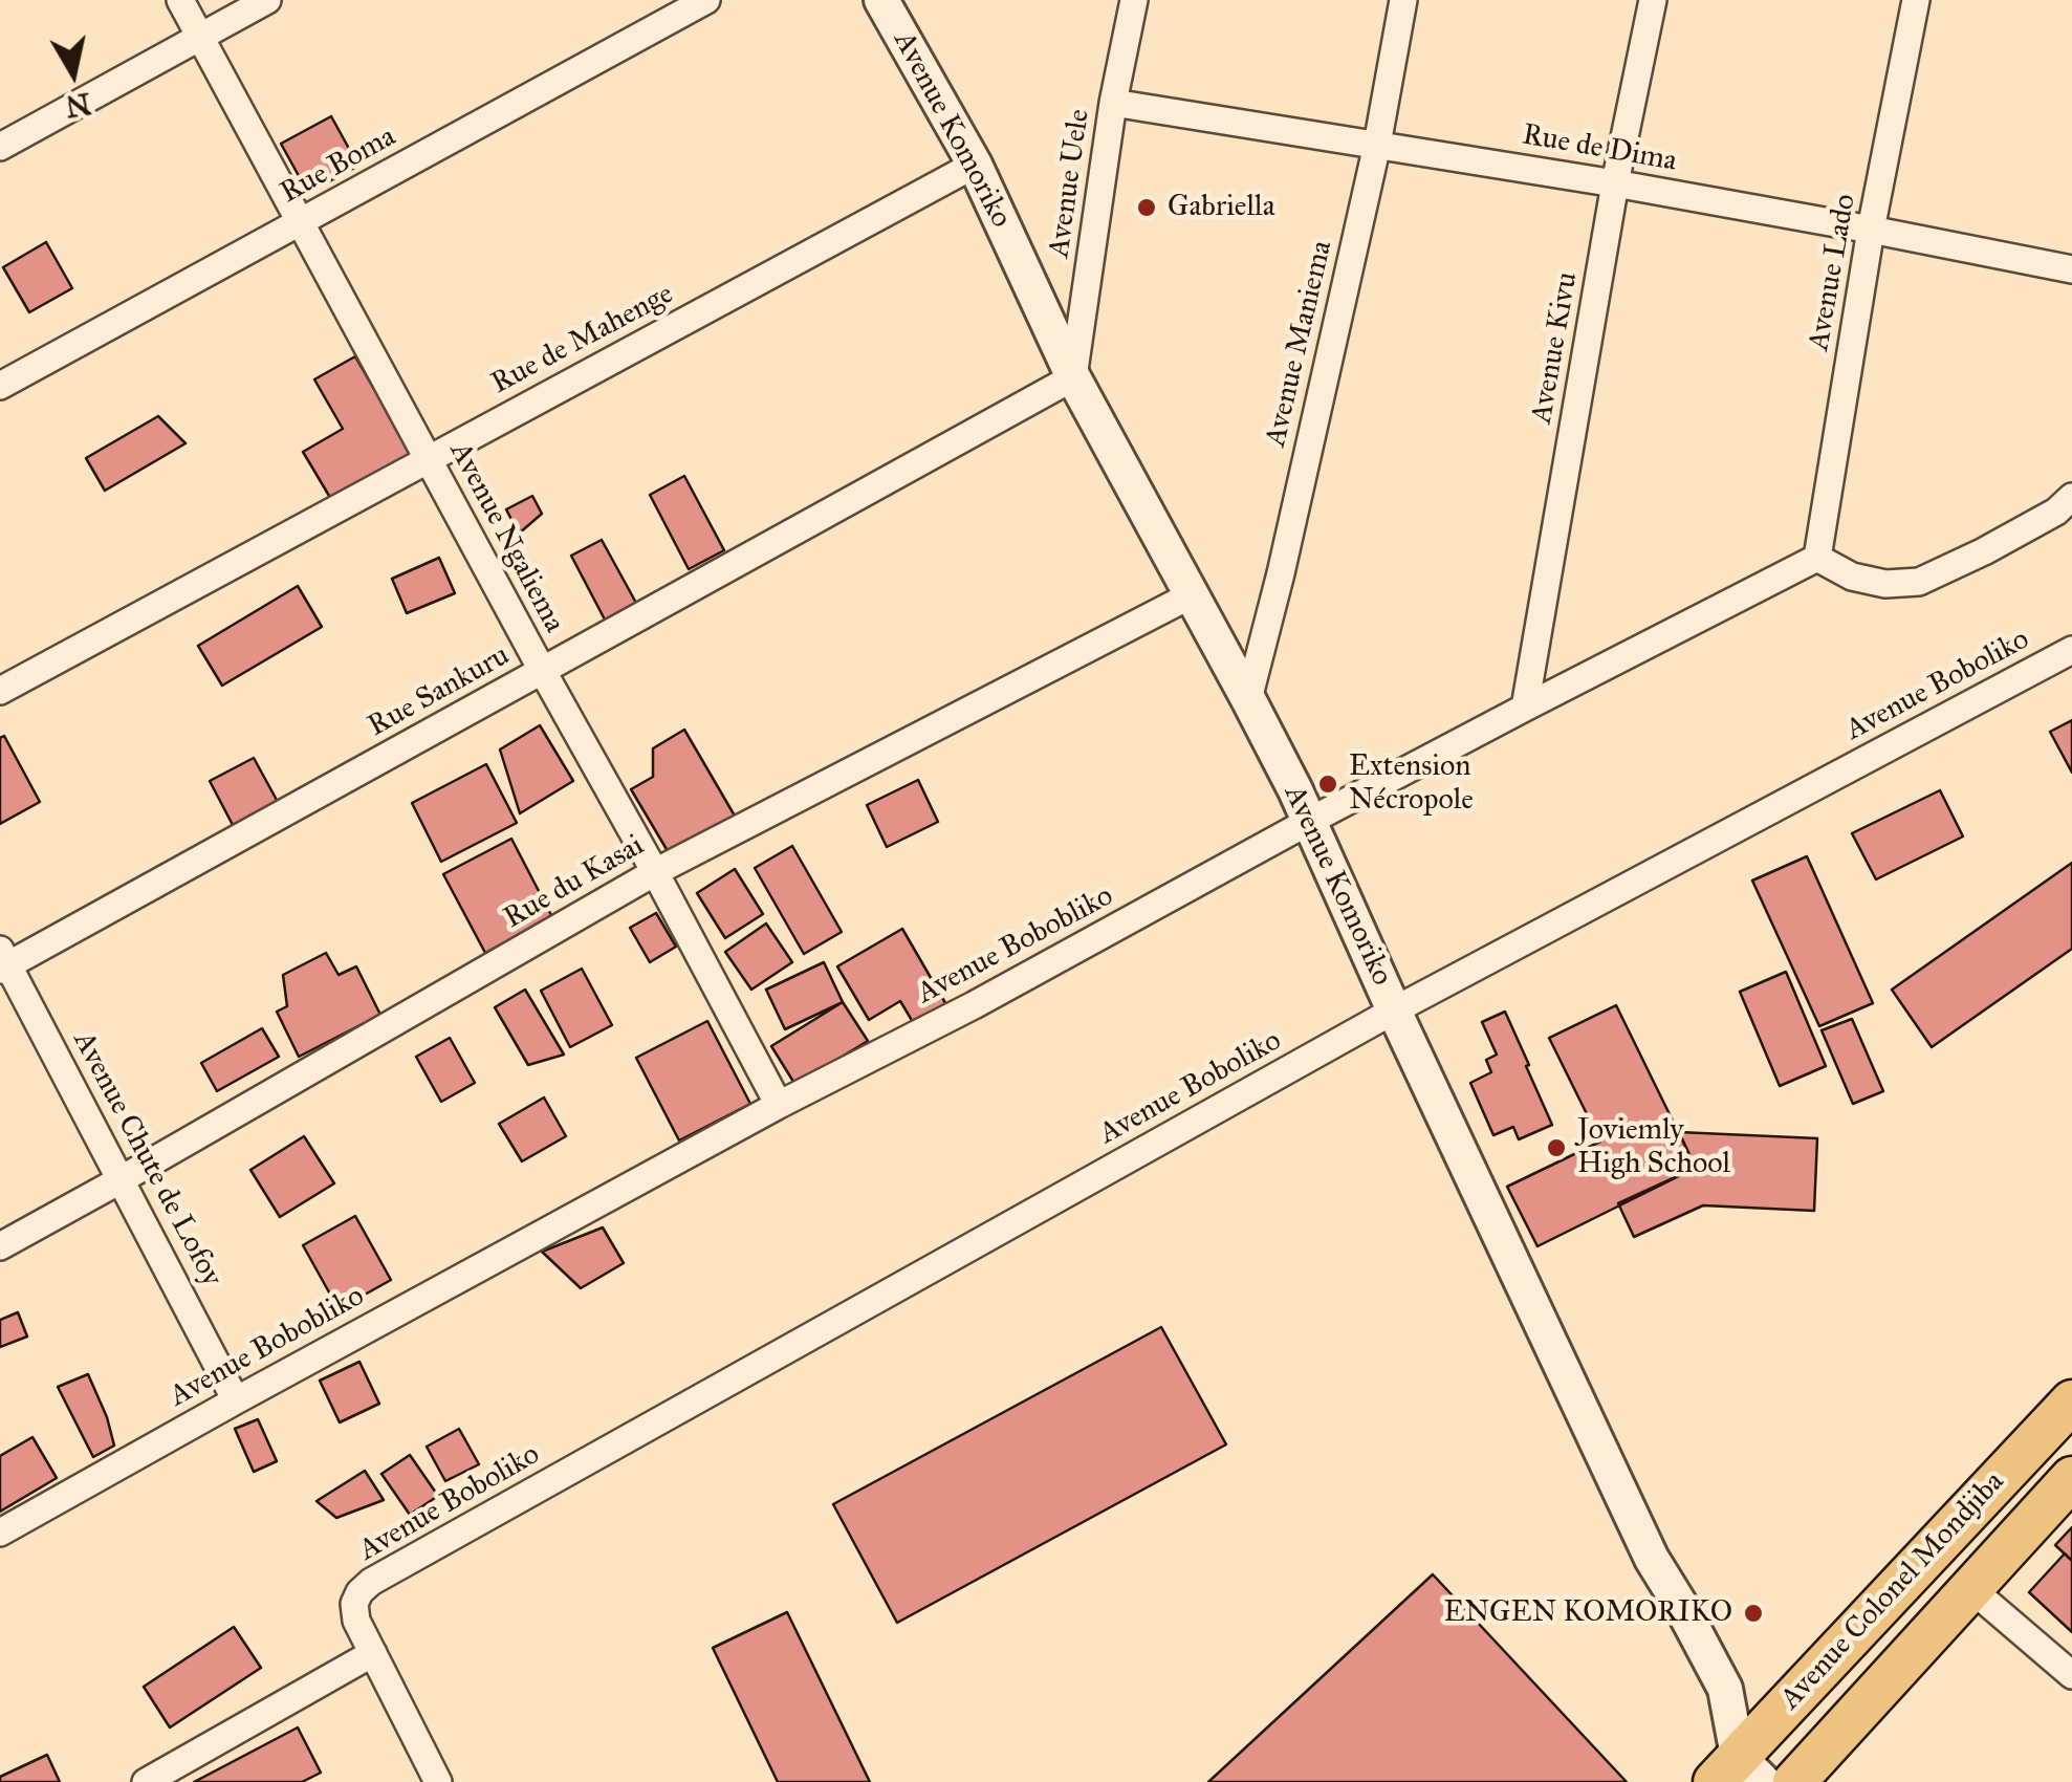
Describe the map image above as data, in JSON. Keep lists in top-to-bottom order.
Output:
{
  "streets": {
    "main road": ["Avenue Colonel Mondjiba"],
    "street": [
      "Avenue Komoriko",
      "Rue de Dima",
      "Rue Boma",
      "Avenue Uele",
      "Avenue Lado",
      "Rue de Mahenge",
      "Avenue Maniema",
      "Avenue Kivu",
      "Avenue Ngaliema",
      "Avenue Boboliko",
      "Rue Sankuru",
      "Rue du Kasai",
      "Avenue Bobobliko",
      "Avenue Chute de Lofoy"
    ]
  },
  "crossings": [
    ["Avenue Komoriko", "Avenue Uele"],
    ["Avenue Komoriko", "Rue de Mahenge"],
    ["Avenue Komoriko", "Avenue Maniema"],
    ["Avenue Komoriko", "Avenue Boboliko"],
    ["Avenue Komoriko", "Rue Sankuru"],
    ["Avenue Komoriko", "Rue du Kasai"],
    ["Avenue Komoriko", "Avenue Bobobliko"],
    ["Avenue Komoriko", "Avenue Colonel Mondjiba"],
    ["Rue de Dima", "Avenue Uele"],
    ["Rue de Dima", "Avenue Lado"],
    ["Rue de Dima", "Avenue Maniema"],
    ["Rue de Dima", "Avenue Kivu"],
    ["Rue Boma", "Avenue Ngaliema"],
    ["Avenue Uele", "Rue Sankuru"],
    ["Avenue Lado", "Avenue Bobobliko"],
    ["Rue de Mahenge", "Avenue Ngaliema"],
    ["Avenue Kivu", "Avenue Bobobliko"],
    ["Avenue Ngaliema", "Rue Sankuru"],
    ["Avenue Ngaliema", "Rue du Kasai"],
    ["Avenue Ngaliema", "Avenue Bobobliko"],
    ["Rue Sankuru", "Avenue Chute de Lofoy"],
    ["Rue du Kasai", "Avenue Chute de Lofoy"],
    ["Avenue Bobobliko", "Avenue Chute de Lofoy"]
  ],
  "places": [
    "Gabriella",
    "Extension Nécropole",
    "Joviemly High School",
    "ENGEN KOMORIKO"
  ],
  "north": "bottom"
}
